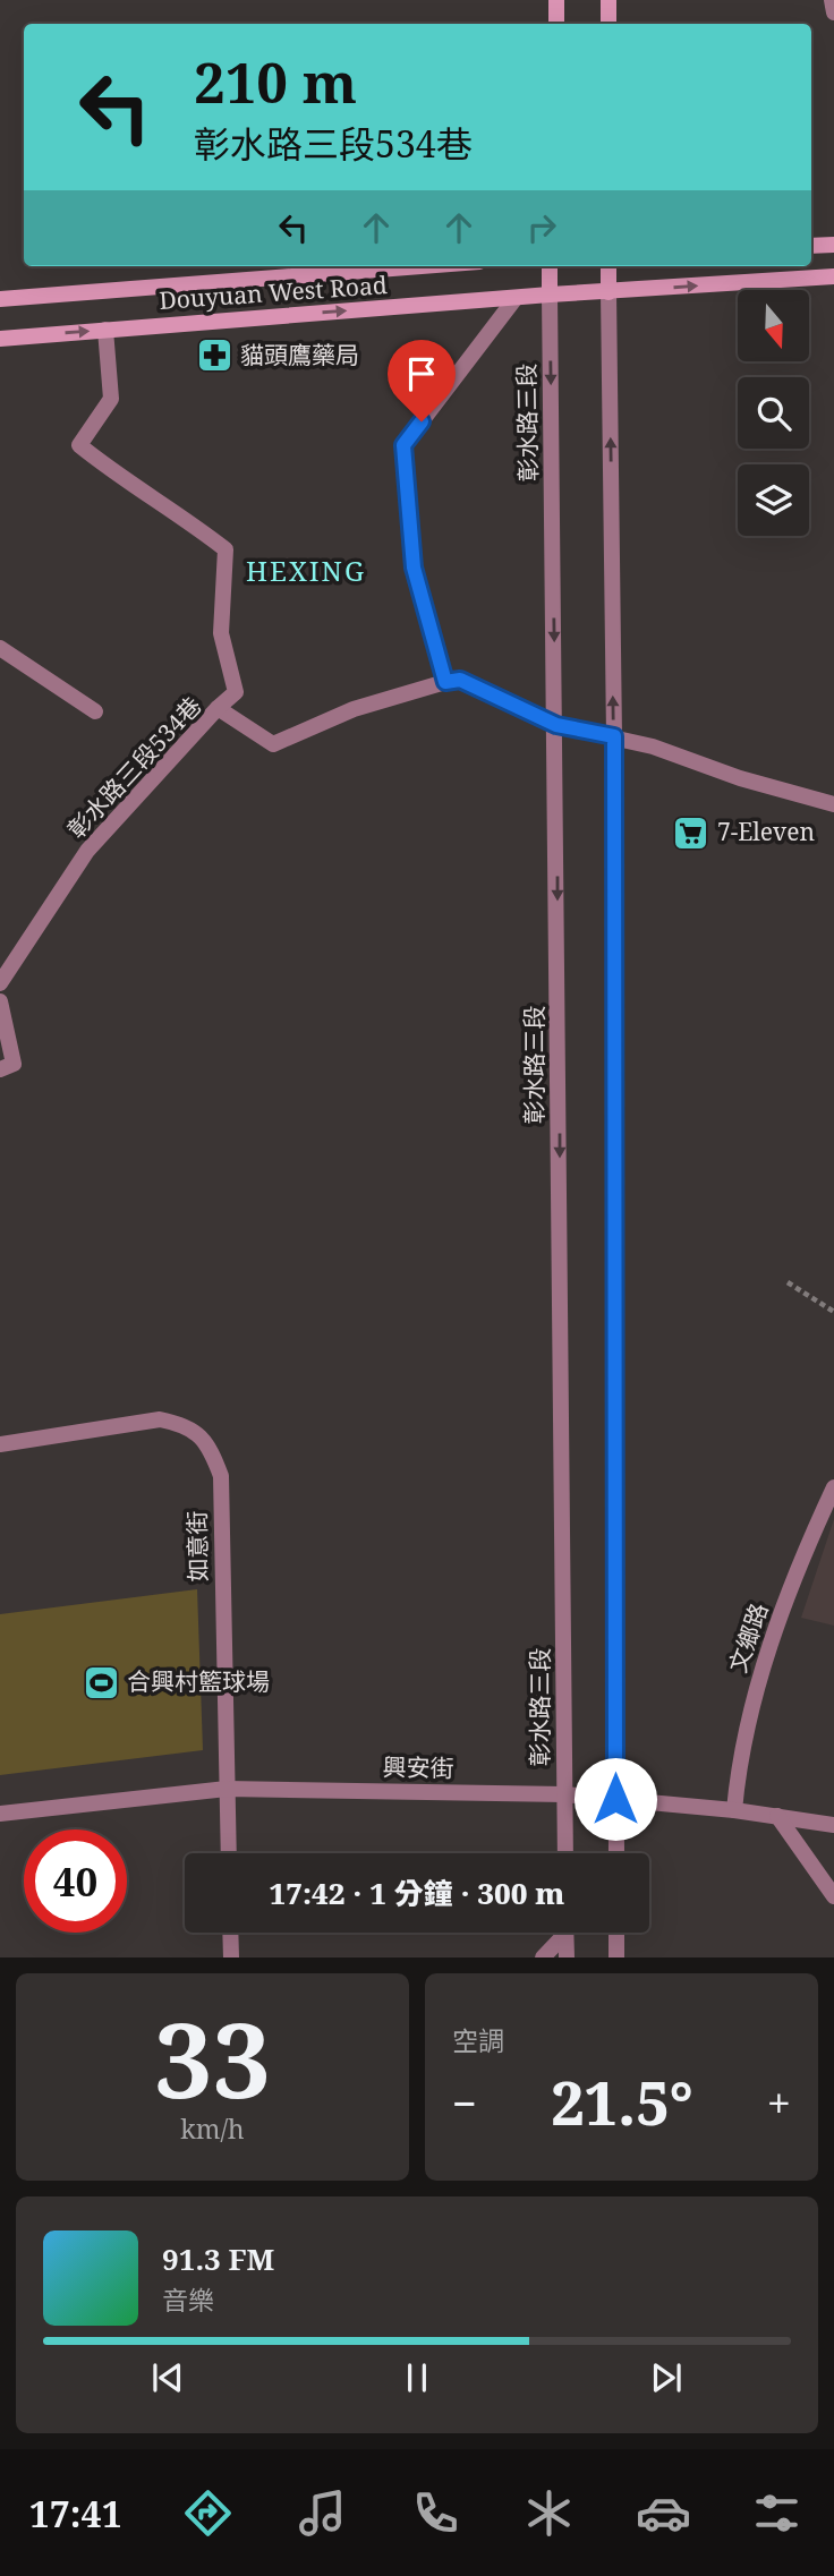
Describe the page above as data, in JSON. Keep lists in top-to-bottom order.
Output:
{
  "streets": {
    "main road": ["Douyuan West Road", "彰水路三段"],
    "street": [
      "彰水路三段534巷",
      "如意街",
      "文鄉路",
      "興安街"
    ]
  },
  "crossings": [
    ["Douyuan West Road", "彰水路三段"],
    ["彰水路三段", "彰水路三段534巷"],
    ["彰水路三段", "興安街"],
    ["如意街", "興安街"],
    ["文鄉路", "興安街"]
  ],
  "one_way": ["彰水路三段"],
  "districts": ["HEXING"],
  "places": {
    "pharmacy": ["貓頭鷹藥局"],
    "supermarket": ["7-Eleven"],
    "sports": ["合興村籃球場"]
  },
  "north": "bottom",
  "page": {
    "turn": ["210 m", "彰水路三段534巷"],
    "limit": "40",
    "trip": "17:42 · 1 分鐘 · 300 m",
    "tile": [
      ["33", "km/h"],
      "空調"
    ],
    "heat": ["−", "21.5°", "+"],
    "song": ["91.3 FM", "音樂"],
    "tabs": "17:41"
  }
}
